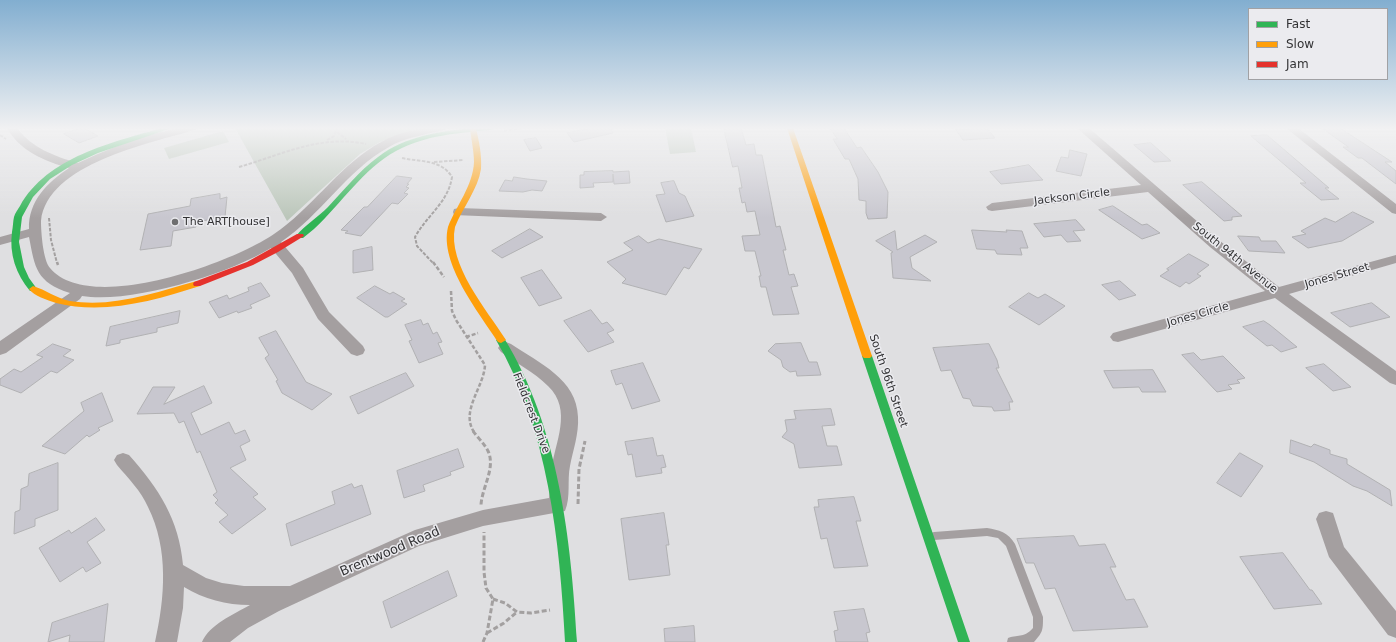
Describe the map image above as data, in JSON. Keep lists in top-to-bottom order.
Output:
{
  "streets": {
    "street": [
      "Jackson Circle",
      "South 94th Avenue",
      "Jones Street",
      "Jones Circle",
      "South 96th Street",
      "Fieldcrest Drive",
      "Brentwood Road"
    ]
  },
  "crossings": [
    ["Jackson Circle", "South 94th Avenue"],
    ["South 94th Avenue", "Jones Street"],
    ["South 94th Avenue", "Jones Circle"],
    ["Jones Street", "Jones Circle"],
    ["Fieldcrest Drive", "Brentwood Road"]
  ],
  "places": ["The ART[house]"],
  "legend": ["Fast", "Slow", "Jam"]
}
